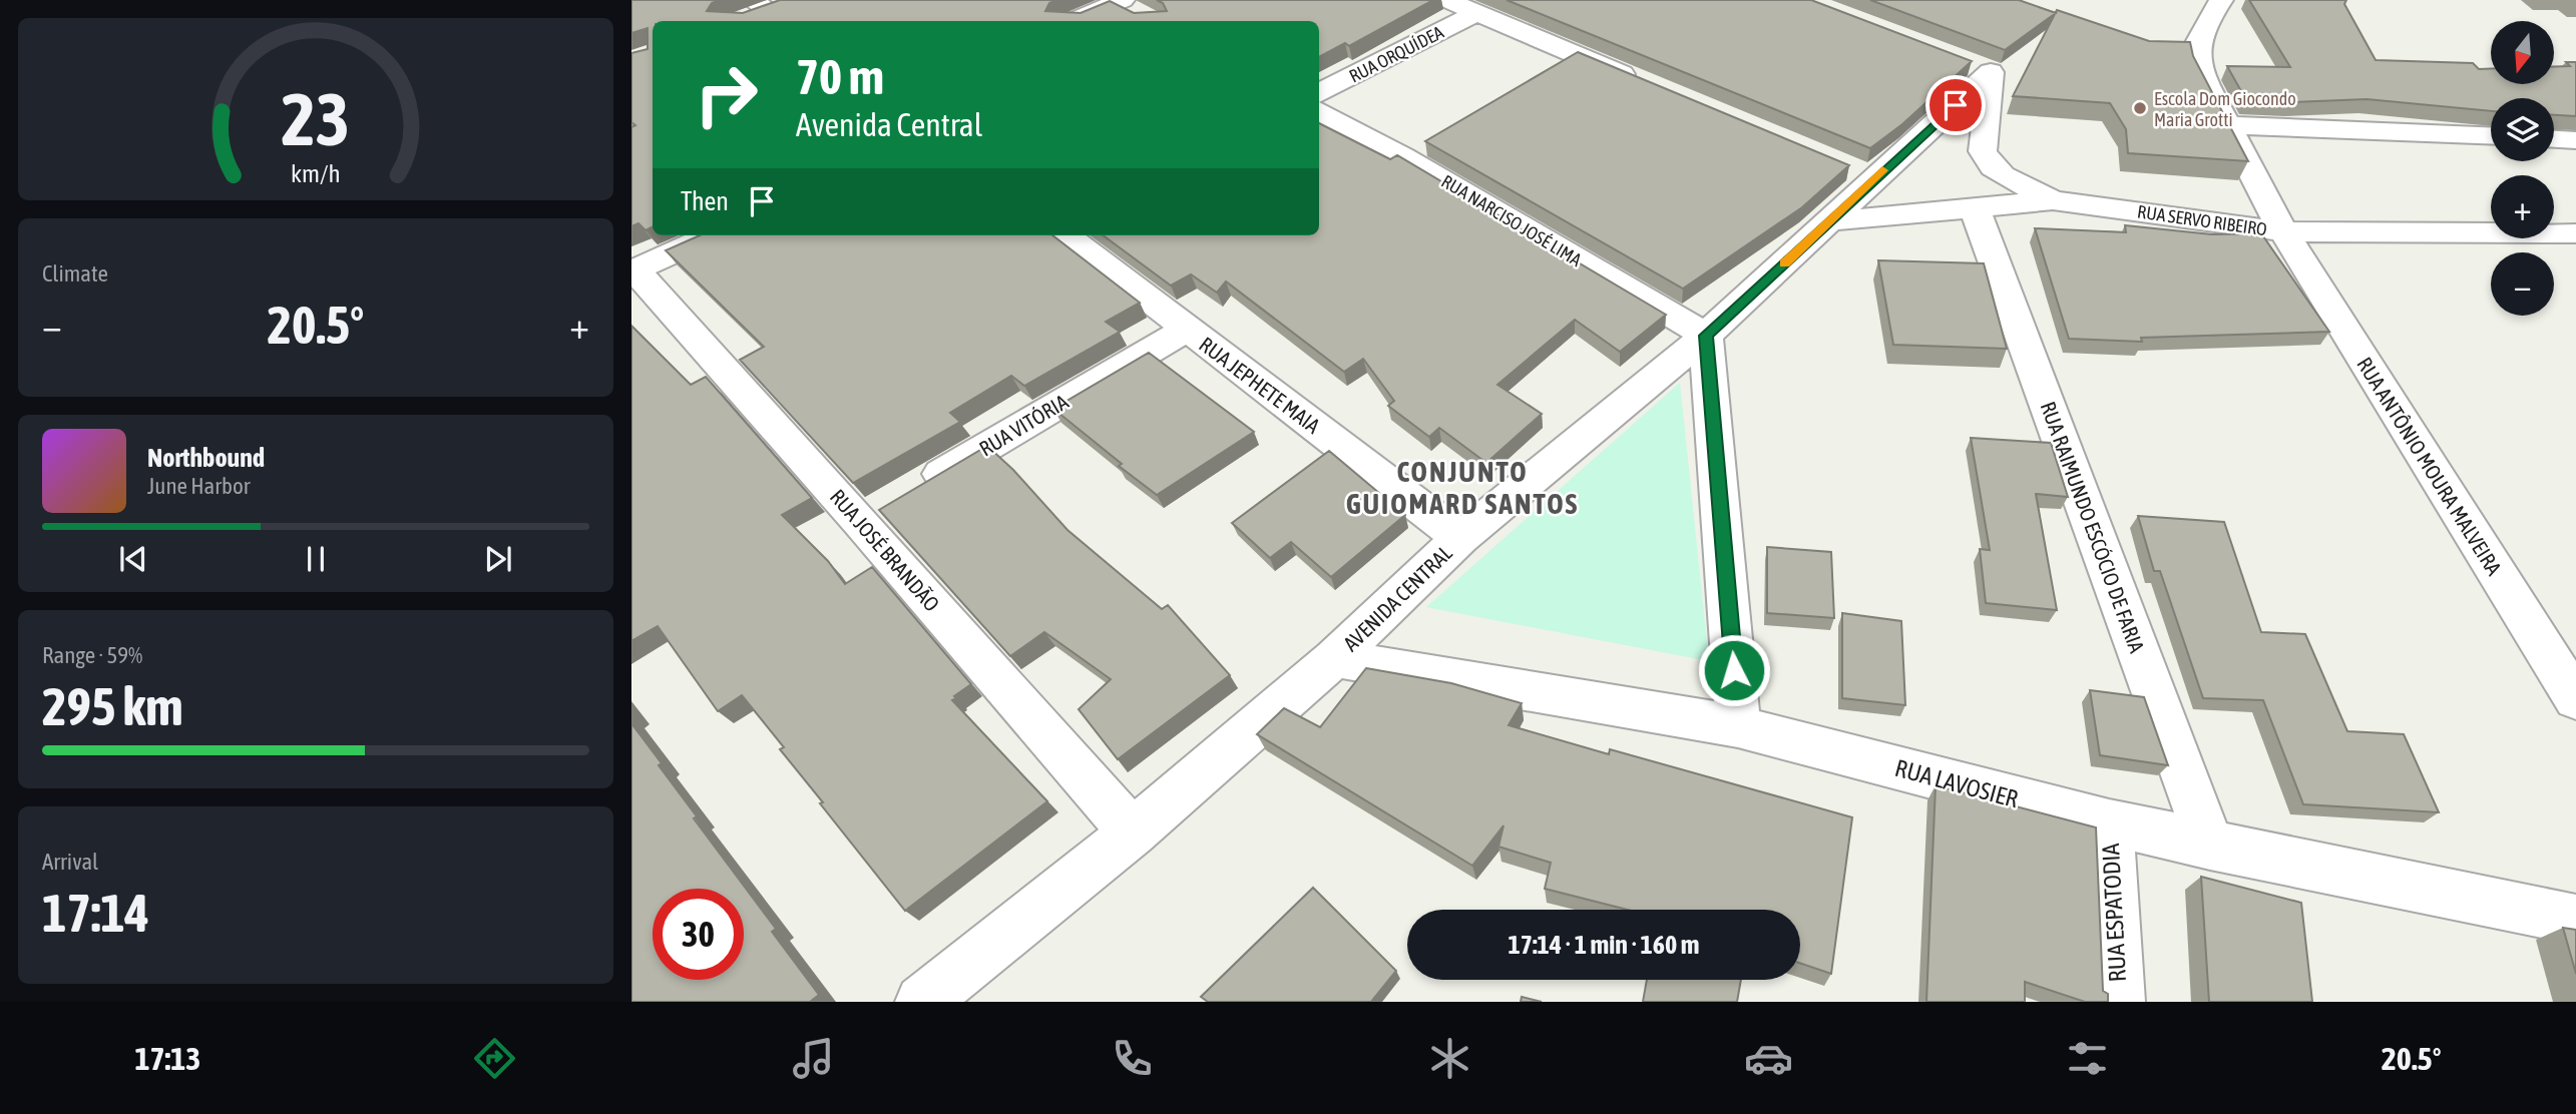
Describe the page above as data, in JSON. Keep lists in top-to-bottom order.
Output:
{
  "streets": {
    "street": [
      "RUA ORQUÍDEA",
      "RUA NARCISO JOSÉ LIMA",
      "RUA SERVO RIBEIRO",
      "RUA JEPHETE MAIA",
      "RUA VITÓRIA",
      "RUA ANTÔNIO MOURA MALVEIRA",
      "RUA RAIMUNDO ESCÓCIO DE FARIA",
      "RUA JOSÉ BRANDÃO",
      "AVENIDA CENTRAL",
      "RUA LAVOSIER",
      "RUA ESPATODIA"
    ]
  },
  "crossings": [
    ["RUA NARCISO JOSÉ LIMA", "AVENIDA CENTRAL"],
    ["RUA SERVO RIBEIRO", "RUA ANTÔNIO MOURA MALVEIRA"],
    ["RUA SERVO RIBEIRO", "RUA RAIMUNDO ESCÓCIO DE FARIA"],
    ["RUA SERVO RIBEIRO", "AVENIDA CENTRAL"],
    ["RUA JEPHETE MAIA", "RUA VITÓRIA"],
    ["RUA JEPHETE MAIA", "AVENIDA CENTRAL"],
    ["RUA RAIMUNDO ESCÓCIO DE FARIA", "RUA LAVOSIER"],
    ["RUA JOSÉ BRANDÃO", "AVENIDA CENTRAL"],
    ["AVENIDA CENTRAL", "RUA LAVOSIER"],
    ["RUA LAVOSIER", "RUA ESPATODIA"]
  ],
  "districts": ["CONJUNTO GUIOMARD SANTOS"],
  "places": ["Escola Dom Giocondo Maria Grotti"],
  "north": "bottom",
  "page": {
    "map_buttons": ["+", "−"],
    "turn": ["70 m", "Avenida Central"],
    "then": "Then",
    "tile": [
      "Climate",
      ["Range · 59%", "295 km"],
      ["Arrival", "17:14"]
    ],
    "heat": ["−", "20.5°", "+"],
    "song": ["Northbound", "June Harbor"],
    "limit": "30",
    "trip": "17:14 · 1 min · 160 m",
    "tabs": ["17:13", "20.5°"],
    "gauge": ["23", "km/h"]
  }
}
